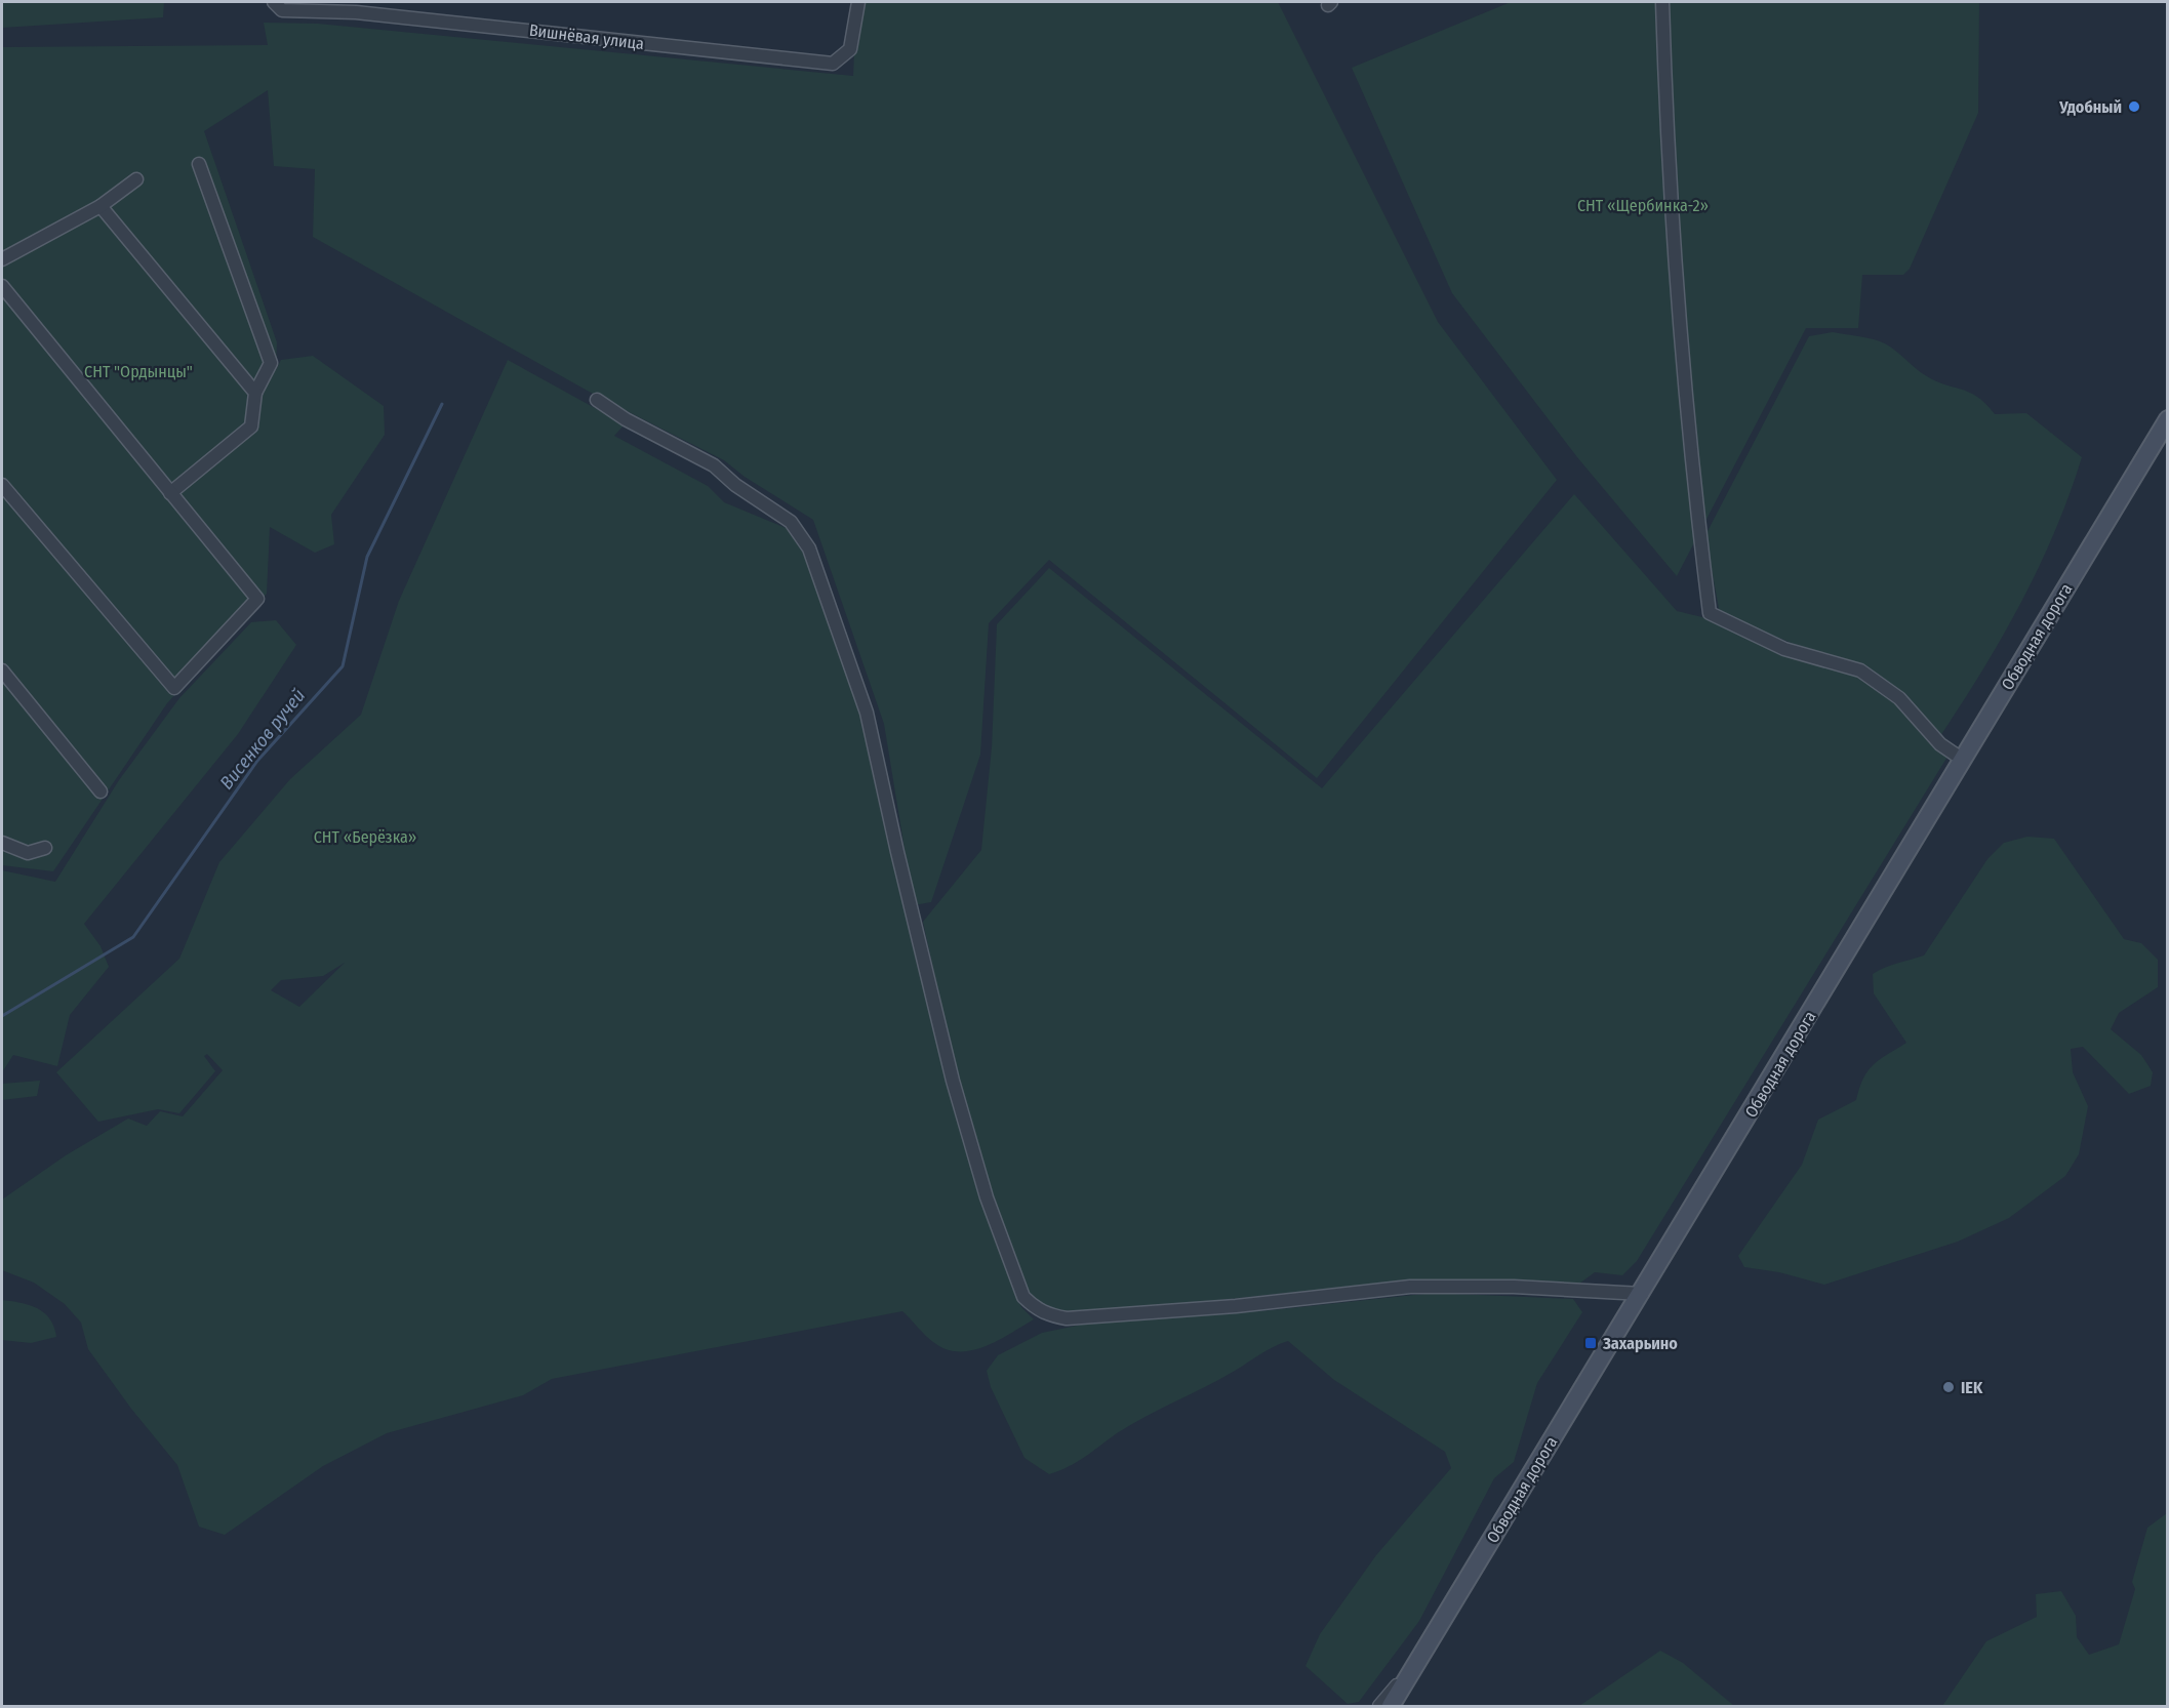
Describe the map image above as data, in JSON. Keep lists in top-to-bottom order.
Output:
{
  "streets": {
    "main road": ["Обводная дорога"],
    "street": ["Вишнёвая улица"]
  },
  "water": ["Висенков ручей"],
  "parks": ["СНТ «Щербинка-2»", "СНТ \"Ордынцы\"", "СНТ «Берёзка»"],
  "places": {
    "other": ["Удобный", "IEK"],
    "transit": ["Захарьино"]
  }
}
